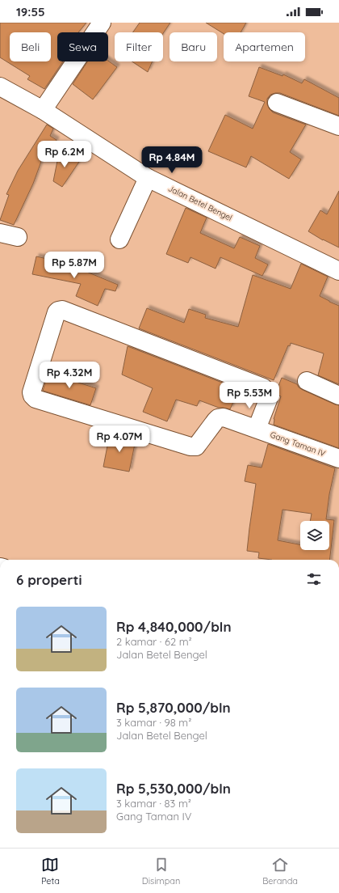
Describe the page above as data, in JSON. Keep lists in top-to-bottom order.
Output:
{
  "streets": {
    "street": ["Jalan Betel Bengel", "Gang Taman IV"]
  },
  "page": {
    "status": "19:55",
    "chip": [
      "Beli",
      "Sewa",
      "Filter",
      "Baru",
      "Apartemen"
    ],
    "price": [
      "Rp 6.2M",
      "Rp 4.84M",
      "Rp 5.87M",
      "Rp 4.32M",
      "Rp 5.53M",
      "Rp 4.07M"
    ],
    "heading": "6 properti",
    "list": [
      {
        "name": "Rp 4,840,000/bln",
        "note": "2 kamar · 62 m² · Jalan Betel Bengel"
      },
      {
        "name": "Rp 5,870,000/bln",
        "note": "3 kamar · 98 m² · Jalan Betel Bengel"
      },
      {
        "name": "Rp 5,530,000/bln",
        "note": "3 kamar · 83 m² · Gang Taman IV"
      }
    ],
    "tabs": ["Peta", "Disimpan", "Beranda"]
  }
}
